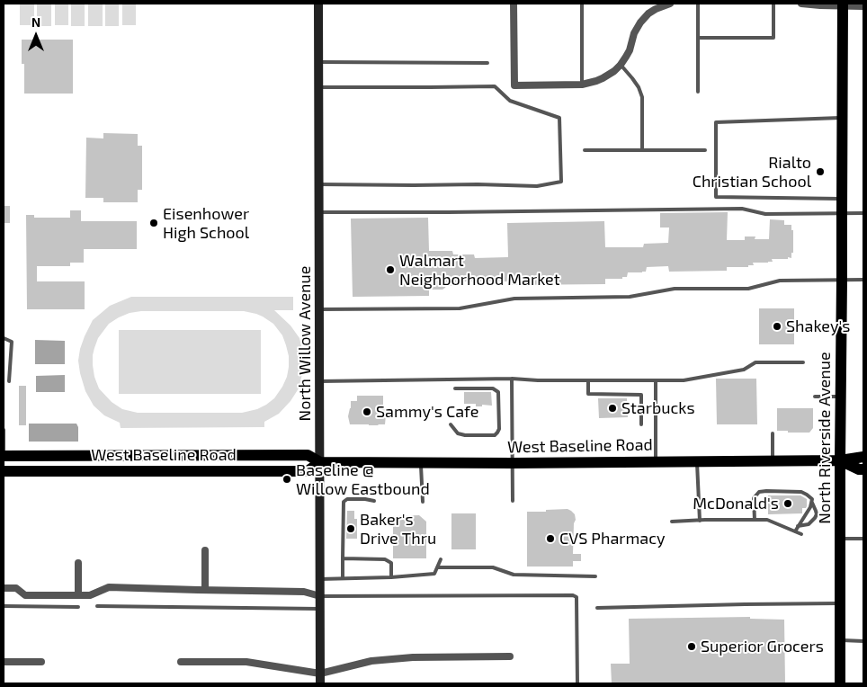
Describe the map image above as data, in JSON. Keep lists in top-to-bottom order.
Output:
{
  "streets": {
    "main road": ["North Riverside Avenue", "West Baseline Road"],
    "street": ["North Willow Avenue"]
  },
  "crossings": [
    ["North Willow Avenue", "West Baseline Road"],
    ["North Riverside Avenue", "West Baseline Road"]
  ],
  "places": [
    "Rialto Christian School",
    "Eisenhower High School",
    "Walmart Neighborhood Market",
    "Shakey's",
    "Starbucks",
    "Sammy's Cafe",
    "Baseline @ Willow Eastbound",
    "McDonald's",
    "Baker's Drive Thru",
    "CVS Pharmacy",
    "Superior Grocers"
  ],
  "north": "top"
}
